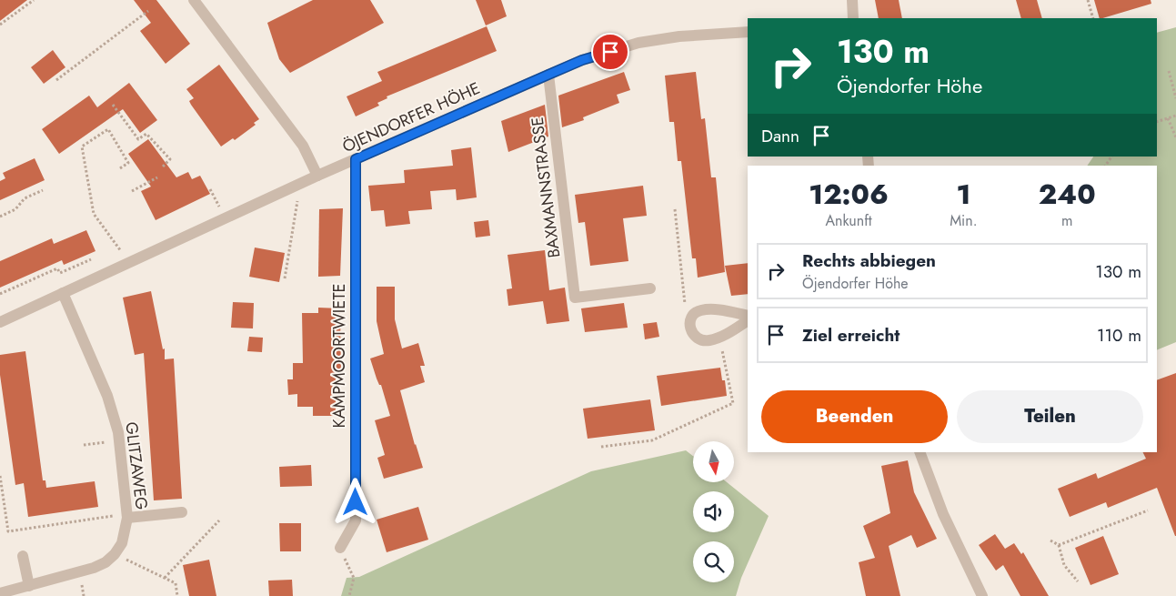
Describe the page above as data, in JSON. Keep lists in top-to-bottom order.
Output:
{
  "streets": {
    "street": [
      "ÖJENDORFER HÖHE",
      "BAXMANNSTRASSE",
      "KAMPMOORTWIETE",
      "GLITZAWEG"
    ]
  },
  "crossings": [
    ["ÖJENDORFER HÖHE", "BAXMANNSTRASSE"],
    ["ÖJENDORFER HÖHE", "KAMPMOORTWIETE"],
    ["ÖJENDORFER HÖHE", "GLITZAWEG"]
  ],
  "north": "bottom",
  "page": {
    "turn": ["130 m", "Öjendorfer Höhe"],
    "then": "Dann",
    "eta": [
      "12:06",
      "Ankunft",
      "1",
      "Min.",
      "240",
      "m"
    ],
    "list": [
      {
        "name": "Rechts abbiegen",
        "note": "Öjendorfer Höhe",
        "value": "130 m"
      },
      {
        "name": "Ziel erreicht",
        "value": "110 m"
      }
    ],
    "buttons": ["Beenden", "Teilen"]
  }
}
